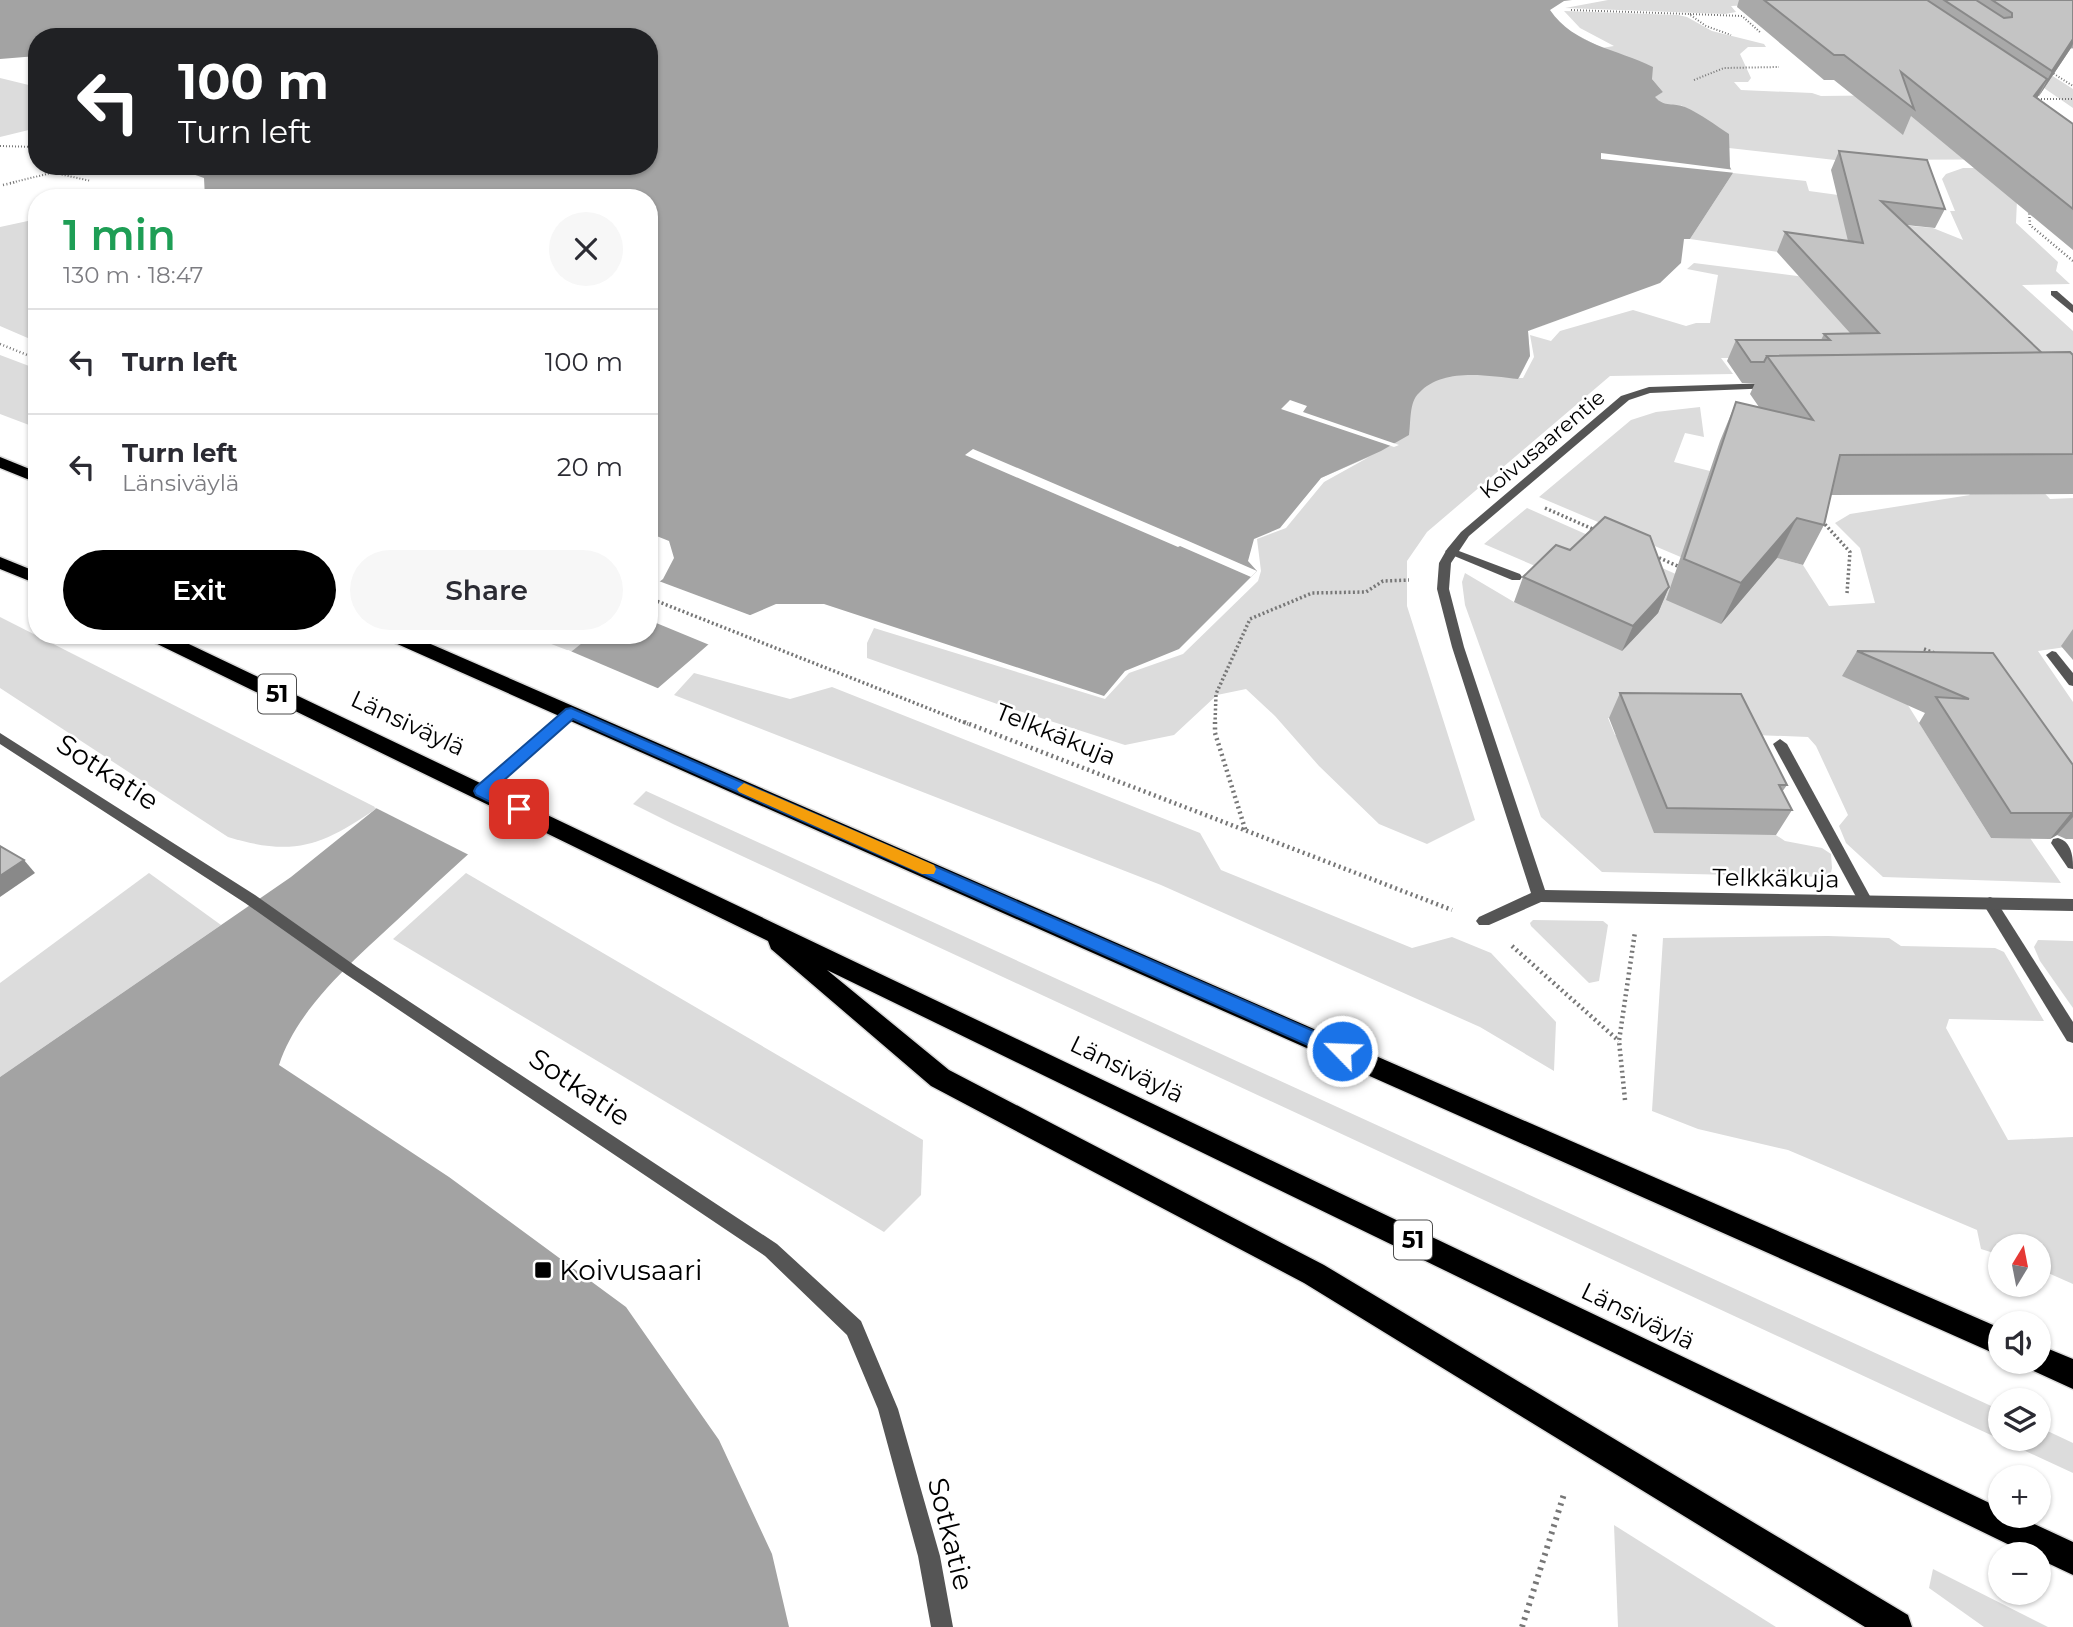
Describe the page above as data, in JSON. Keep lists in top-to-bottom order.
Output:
{
  "streets": {
    "highway": ["51", "Länsiväylä"],
    "street": ["Koivusaarentie", "Telkkäkuja", "Sotkatie"]
  },
  "crossings": [
    ["Koivusaarentie", "Telkkäkuja"]
  ],
  "places": {
    "transit": ["Koivusaari"]
  },
  "north": "top",
  "page": {
    "turn": ["100 m", "Turn left"],
    "heading": ["1 min", "130 m · 18:47"],
    "list": [
      {
        "name": "Turn left",
        "value": "100 m"
      },
      {
        "name": "Turn left",
        "note": "Länsiväylä",
        "value": "20 m"
      }
    ],
    "buttons": ["Exit", "Share"],
    "map_buttons": ["+", "−"]
  }
}
